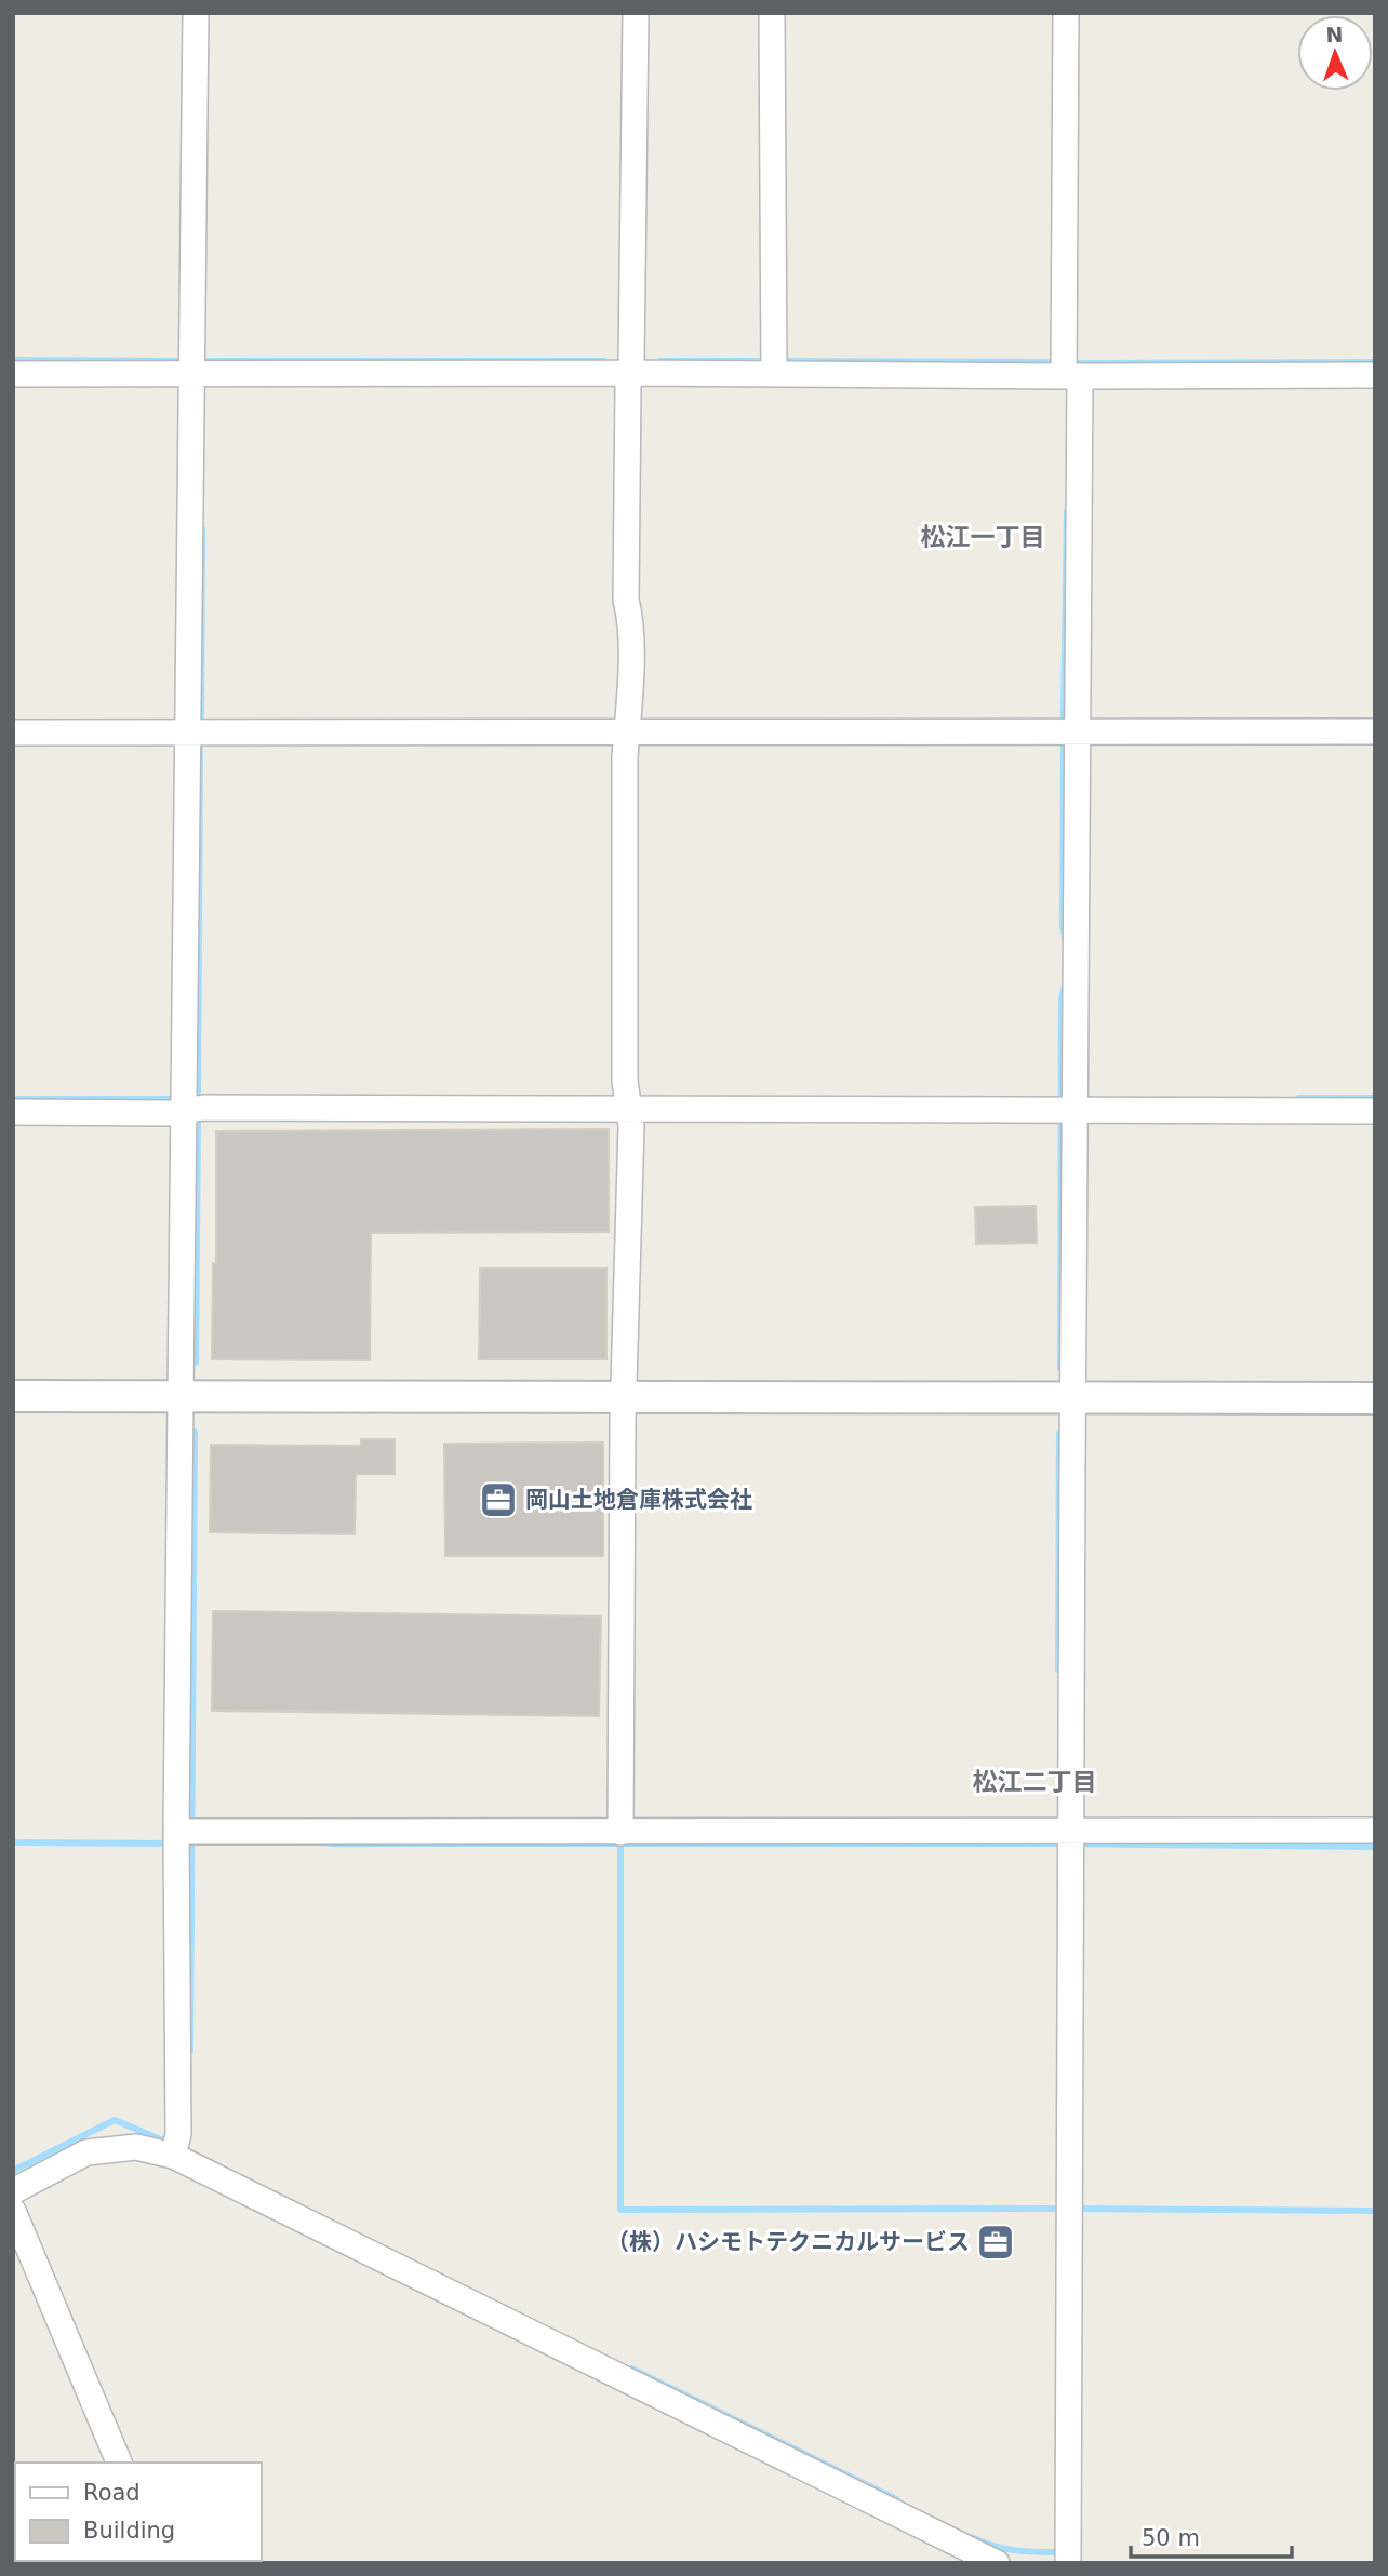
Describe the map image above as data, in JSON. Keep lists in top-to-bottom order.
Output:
{
  "districts": ["松江一丁目", "松江二丁目"],
  "places": {
    "office": ["岡山土地倉庫株式会社", "（株）ハシモトテクニカルサービス"]
  },
  "legend": ["Road", "Building"],
  "scale_bar": "50 m",
  "north": "top"
}
